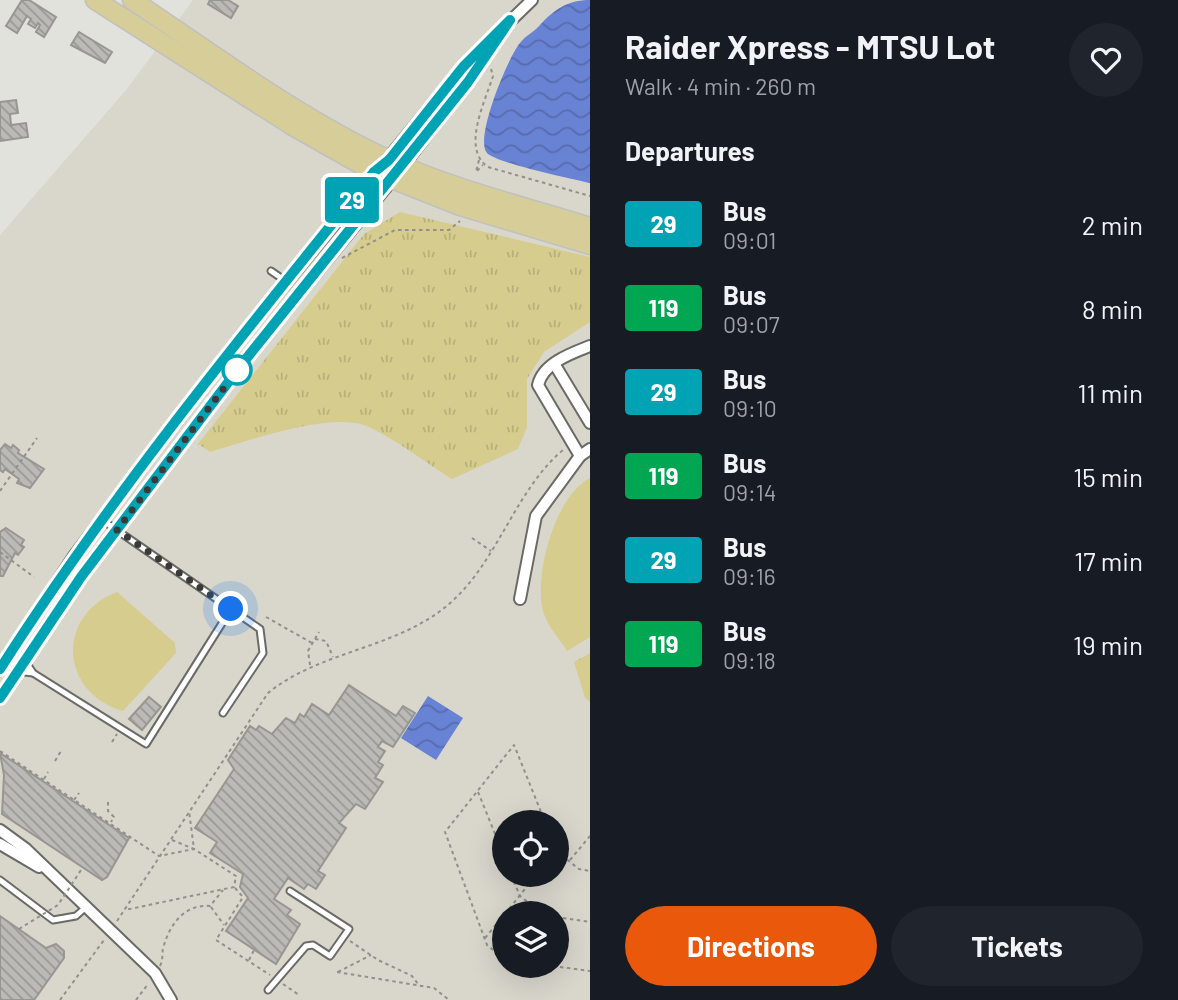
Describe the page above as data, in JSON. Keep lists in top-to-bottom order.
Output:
{
  "lines": ["bus line 29"],
  "page": {
    "on_map": "29",
    "heading": [
      ["Raider Xpress - MTSU Lot", "Walk · 4 min · 260 m"],
      "Departures"
    ],
    "list": [
      {
        "mark": "29",
        "name": "Bus",
        "note": "09:01",
        "value": "2 min"
      },
      {
        "mark": "119",
        "name": "Bus",
        "note": "09:07",
        "value": "8 min"
      },
      {
        "mark": "29",
        "name": "Bus",
        "note": "09:10",
        "value": "11 min"
      },
      {
        "mark": "119",
        "name": "Bus",
        "note": "09:14",
        "value": "15 min"
      },
      {
        "mark": "29",
        "name": "Bus",
        "note": "09:16",
        "value": "17 min"
      },
      {
        "mark": "119",
        "name": "Bus",
        "note": "09:18",
        "value": "19 min"
      }
    ],
    "buttons": ["Directions", "Tickets"]
  }
}
